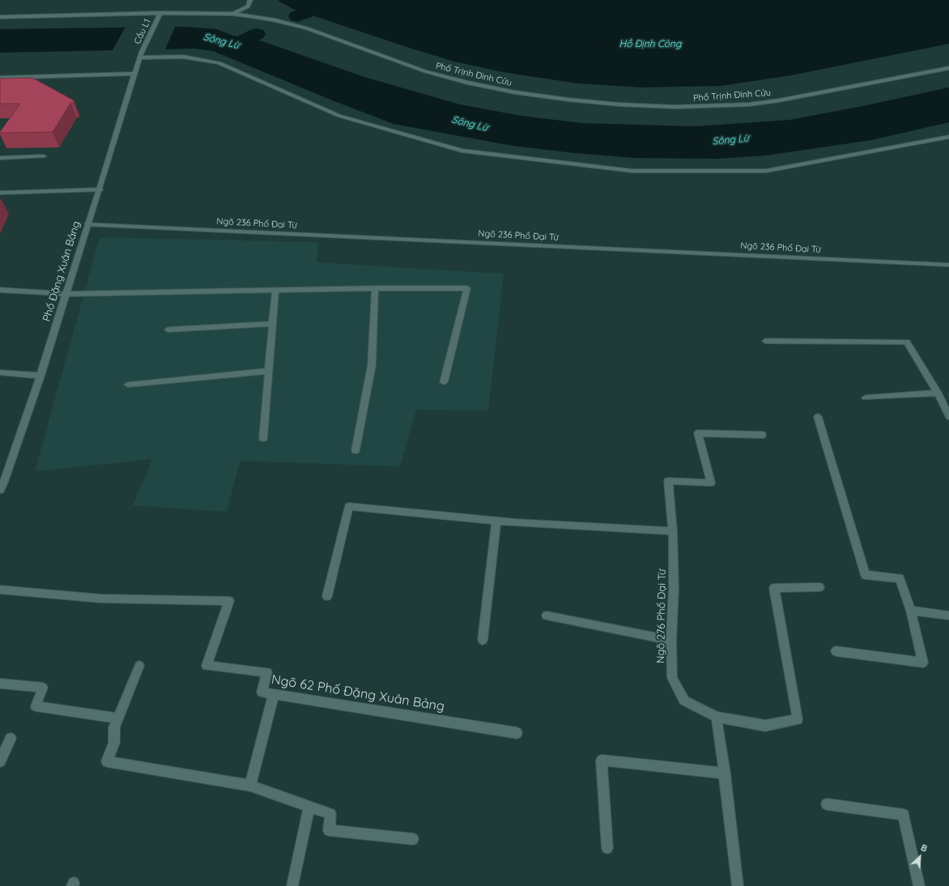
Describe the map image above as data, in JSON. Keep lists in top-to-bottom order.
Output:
{
  "streets": {
    "street": [
      "Cầu L1",
      "Phố Trịnh Đình Cửu",
      "Ngõ 236 Phố Đại Từ",
      "Phố Đặng Xuân Bảng",
      "Ngõ 276 Phố Đại Từ",
      "Ngõ 62 Phố Đặng Xuân Bảng"
    ]
  },
  "crossings": [
    ["Cầu L1", "Phố Trịnh Đình Cửu"],
    ["Cầu L1", "Phố Đặng Xuân Bảng"],
    ["Ngõ 236 Phố Đại Từ", "Phố Đặng Xuân Bảng"]
  ],
  "water": ["Sông Lừ", "Hồ Định Công"],
  "north": "top right"
}
